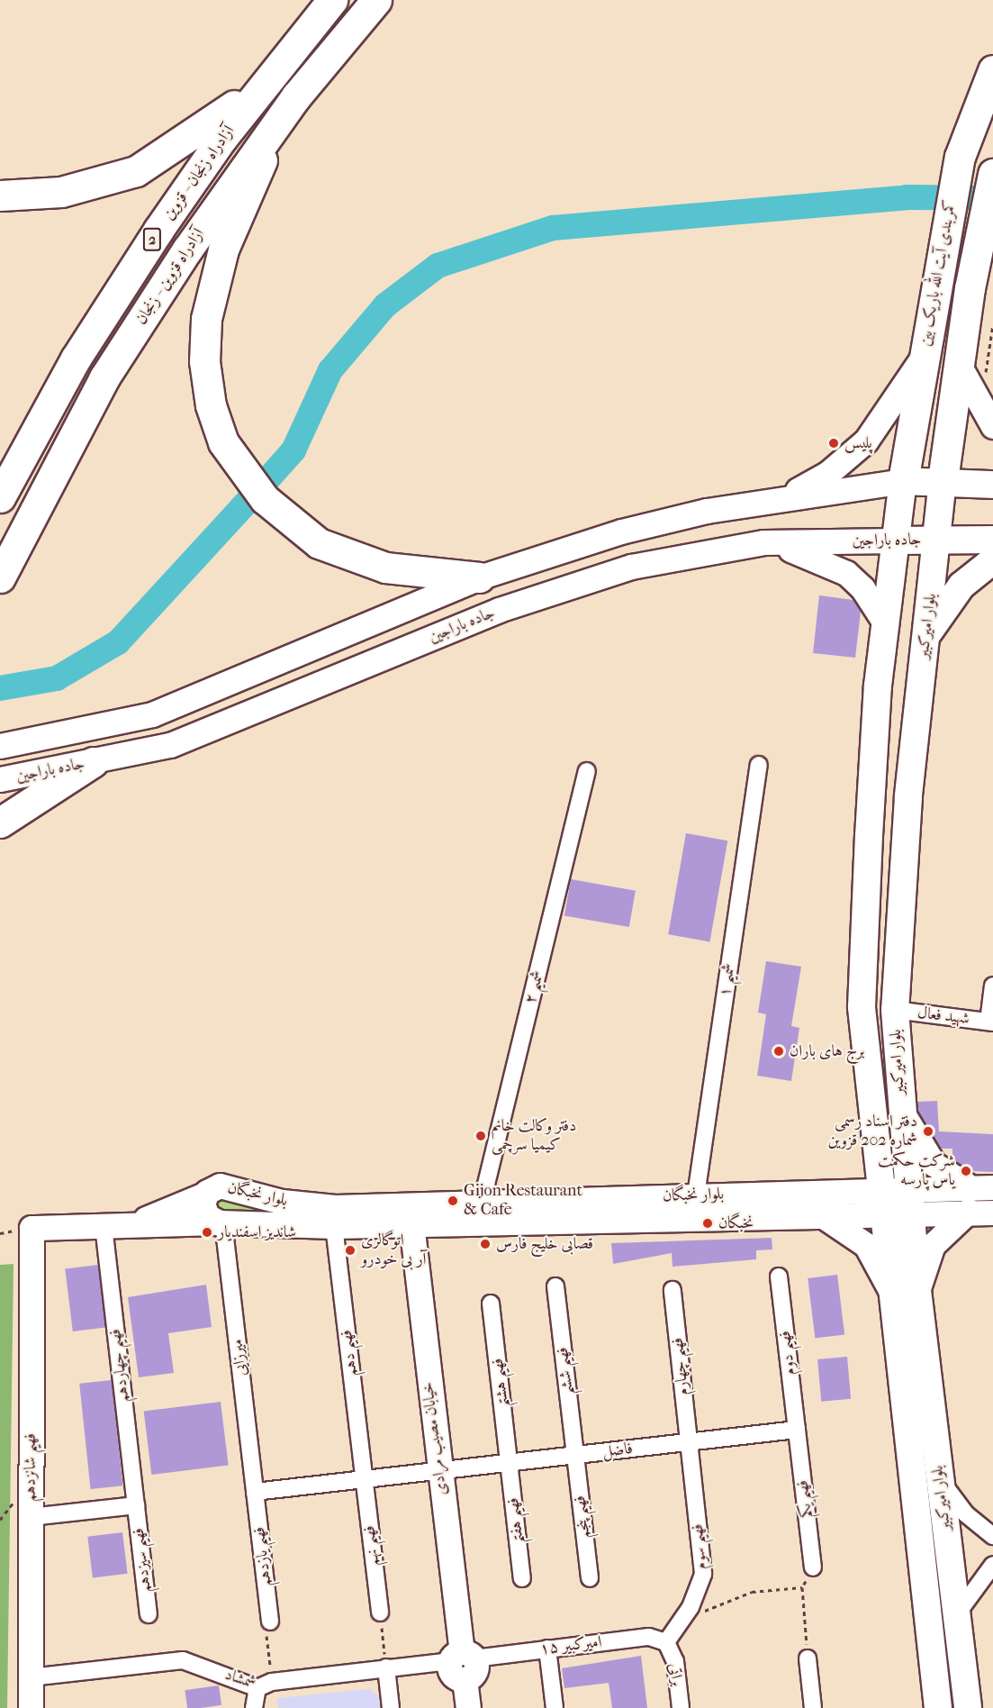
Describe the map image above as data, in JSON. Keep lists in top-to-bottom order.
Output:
{
  "streets": {
    "highway": [
      "آزادراه زنجان - قزوین",
      "2",
      "کمربندی آیت الله باریک بین",
      "آزادراه قزوین - زنجان"
    ],
    "main road": [
      "جاده باراجین",
      "بلوار امیرکبیر",
      "بلوار نخبگان",
      "خیابان مصیب مرادی",
      "فهیم شانزدهم"
    ],
    "street": [
      "شمیم ۱",
      "شمیم ۲",
      "شهید فعال",
      "فهیم دهم",
      "فهیم دوم",
      "میرزایی",
      "فهیم چهاردهم",
      "فهیم چهارم",
      "فهیم ششم",
      "فهیم هشتم",
      "فاضل",
      "فهیم یکم",
      "فهیم پنجم",
      "فهیم هفتم",
      "فهیم نهم",
      "فهیم سوم",
      "فهیم یازدهم",
      "فهیم سیزدهم",
      "امیرکبیر ۱۵",
      "براتی",
      "شمشاد"
    ]
  },
  "crossings": [
    ["کمربندی آیت الله باریک بین", "جاده باراجین"],
    ["کمربندی آیت الله باریک بین", "بلوار امیرکبیر"],
    ["جاده باراجین", "بلوار امیرکبیر"],
    ["بلوار امیرکبیر", "شهید فعال"],
    ["بلوار امیرکبیر", "بلوار نخبگان"],
    ["شمیم ۱", "بلوار نخبگان"],
    ["شمیم ۲", "بلوار نخبگان"],
    ["بلوار نخبگان", "فهیم دهم"],
    ["بلوار نخبگان", "میرزایی"],
    ["بلوار نخبگان", "خیابان مصیب مرادی"],
    ["فهیم دهم", "فاضل"],
    ["فهیم دهم", "فهیم نهم"],
    ["فهیم دوم", "فاضل"],
    ["فهیم دوم", "فهیم یکم"],
    ["میرزایی", "فاضل"],
    ["میرزایی", "فهیم یازدهم"],
    ["فهیم چهاردهم", "فهیم شانزدهم"],
    ["فهیم چهاردهم", "فهیم سیزدهم"],
    ["فهیم چهارم", "فاضل"],
    ["فهیم چهارم", "فهیم سوم"],
    ["فهیم ششم", "فاضل"],
    ["فهیم ششم", "فهیم پنجم"],
    ["فهیم هشتم", "فاضل"],
    ["فهیم هشتم", "فهیم هفتم"],
    ["خیابان مصیب مرادی", "فاضل"],
    ["خیابان مصیب مرادی", "امیرکبیر ۱۵"],
    ["خیابان مصیب مرادی", "شمشاد"],
    ["فاضل", "فهیم یکم"],
    ["فاضل", "فهیم پنجم"],
    ["فاضل", "فهیم هفتم"],
    ["فاضل", "فهیم نهم"],
    ["فاضل", "فهیم سوم"],
    ["فاضل", "فهیم یازدهم"],
    ["فهیم شانزدهم", "شمشاد"],
    ["فهیم سوم", "امیرکبیر ۱۵"],
    ["فهیم سوم", "براتی"],
    ["امیرکبیر ۱۵", "براتی"],
    ["امیرکبیر ۱۵", "شمشاد"]
  ],
  "places": [
    "پلیس",
    "برج های باران",
    "دفتر اسناد رسمی شماره 202 قزوین",
    "دفتر وکالت خانم کیمیا سرچمی",
    "شرکت حکمت یاس پارسه",
    "Gijon Restaurant & Cafe",
    "نخبگان",
    "شاندیز اسفندیار",
    "قصابی خلیج فارس",
    "اتوگالری آر بی خودرو"
  ]
}
